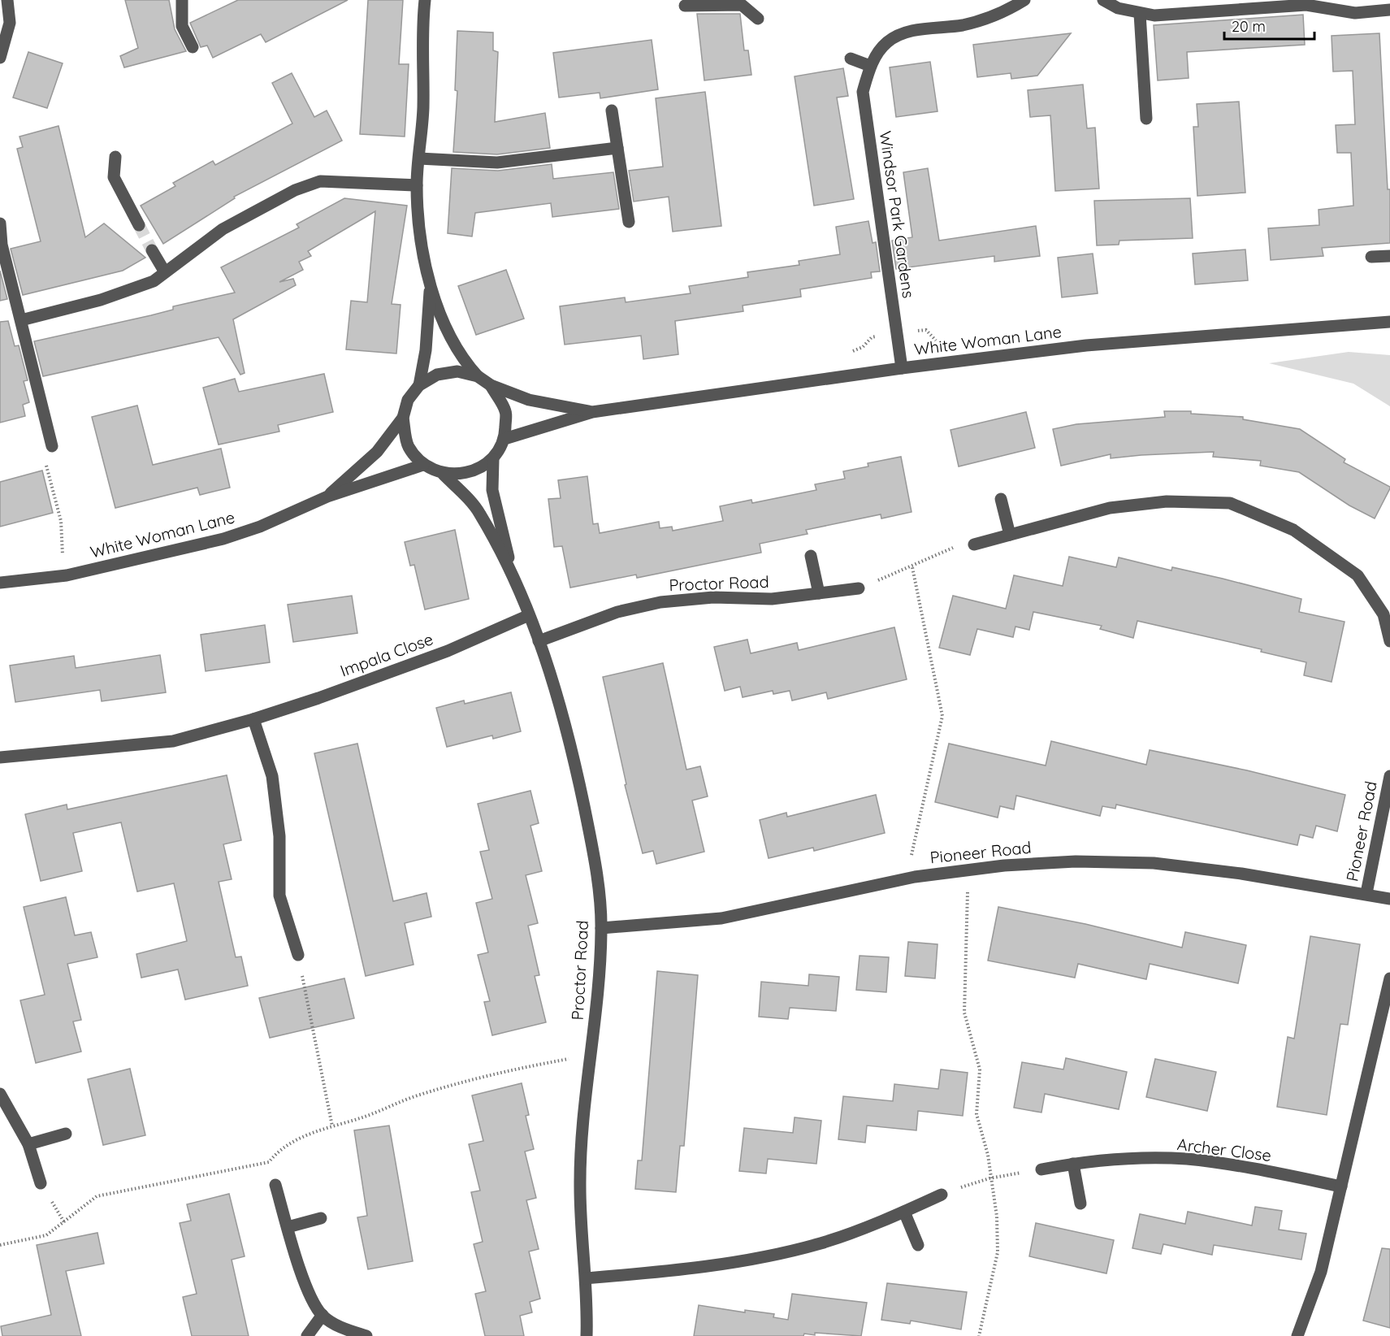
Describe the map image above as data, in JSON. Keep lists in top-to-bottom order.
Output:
{
  "streets": {
    "street": [
      "Windsor Park Gardens",
      "White Woman Lane",
      "Proctor Road",
      "Impala Close",
      "Pioneer Road",
      "Archer Close"
    ]
  },
  "crossings": [
    ["Windsor Park Gardens", "White Woman Lane"],
    ["White Woman Lane", "Proctor Road"],
    ["Proctor Road", "Impala Close"],
    ["Proctor Road", "Pioneer Road"]
  ],
  "scale_bar": "20 m"
}
